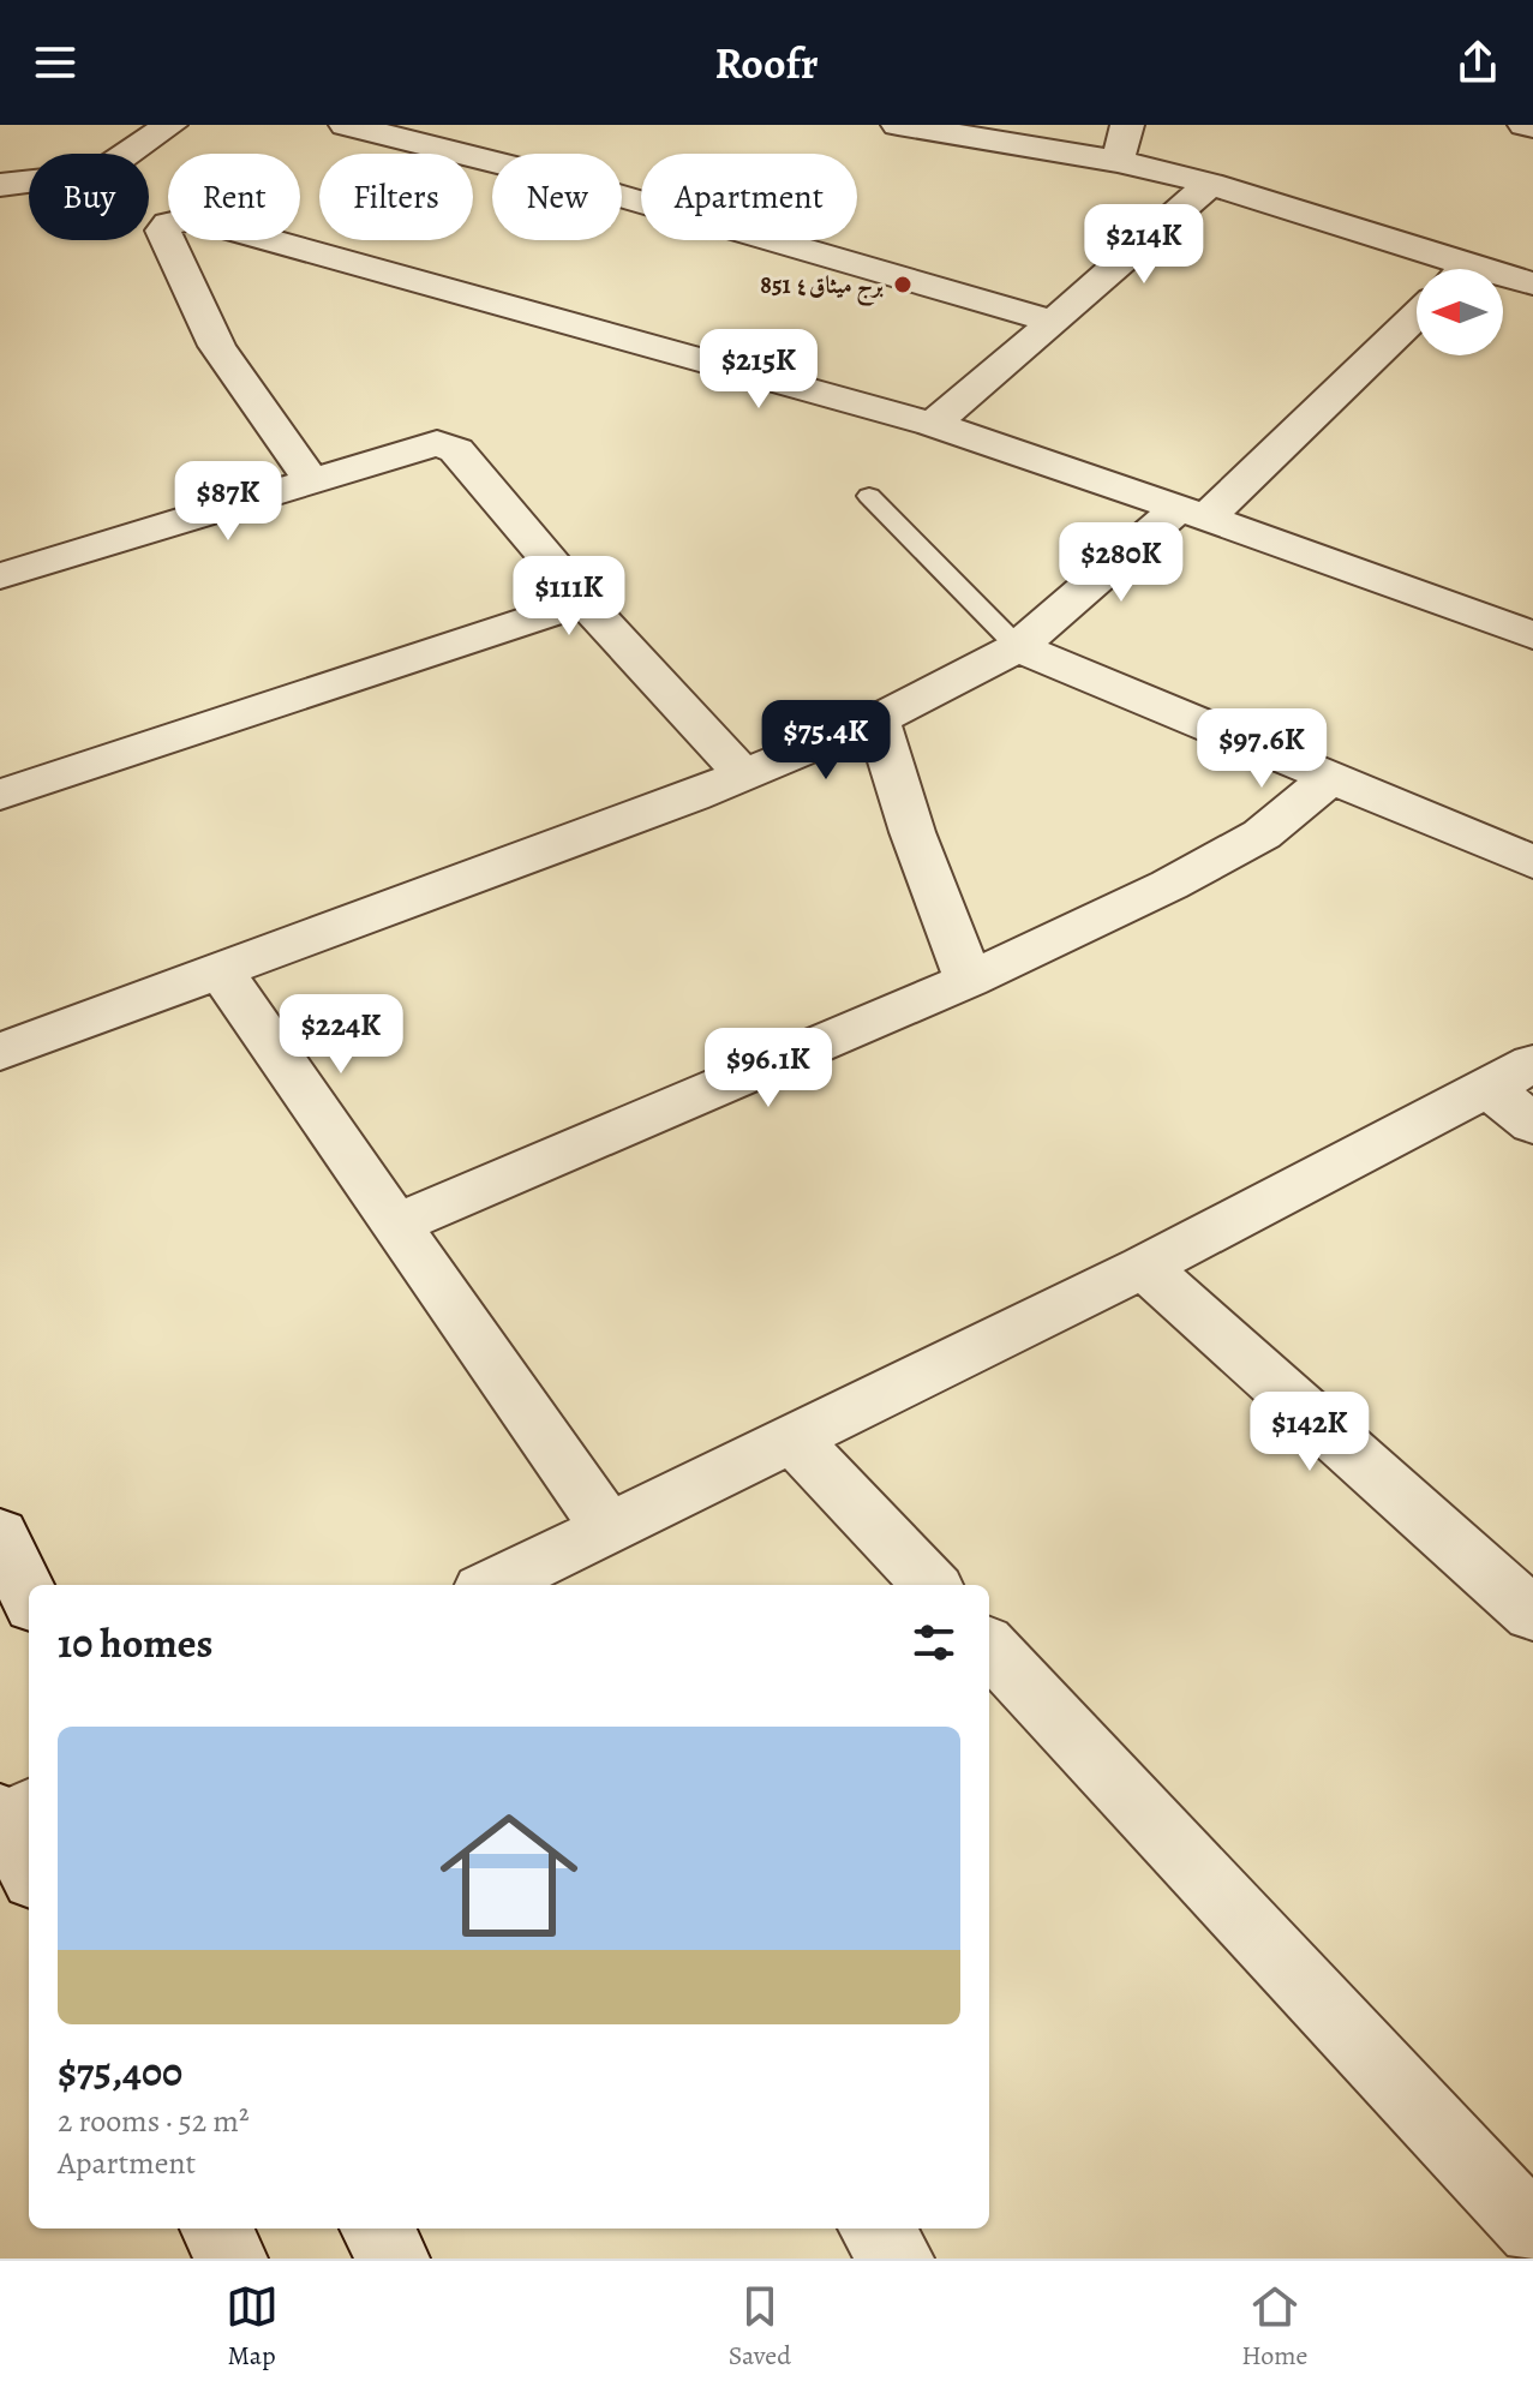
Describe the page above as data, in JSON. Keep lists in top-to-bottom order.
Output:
{
  "places": ["برج ميثاق٤ 851"],
  "north": "left",
  "page": {
    "header": "Roofr",
    "chip": [
      "Buy",
      "Rent",
      "Filters",
      "New",
      "Apartment"
    ],
    "price": [
      "$214K",
      "$215K",
      "$87K",
      "$280K",
      "$111K",
      "$75.4K",
      "$97.6K",
      "$224K",
      "$96.1K",
      "$142K"
    ],
    "heading": "10 homes",
    "list": [
      {
        "name": "$75,400",
        "note": "2 rooms · 52 m² · Apartment"
      }
    ],
    "tabs": ["Map", "Saved", "Home"]
  }
}
